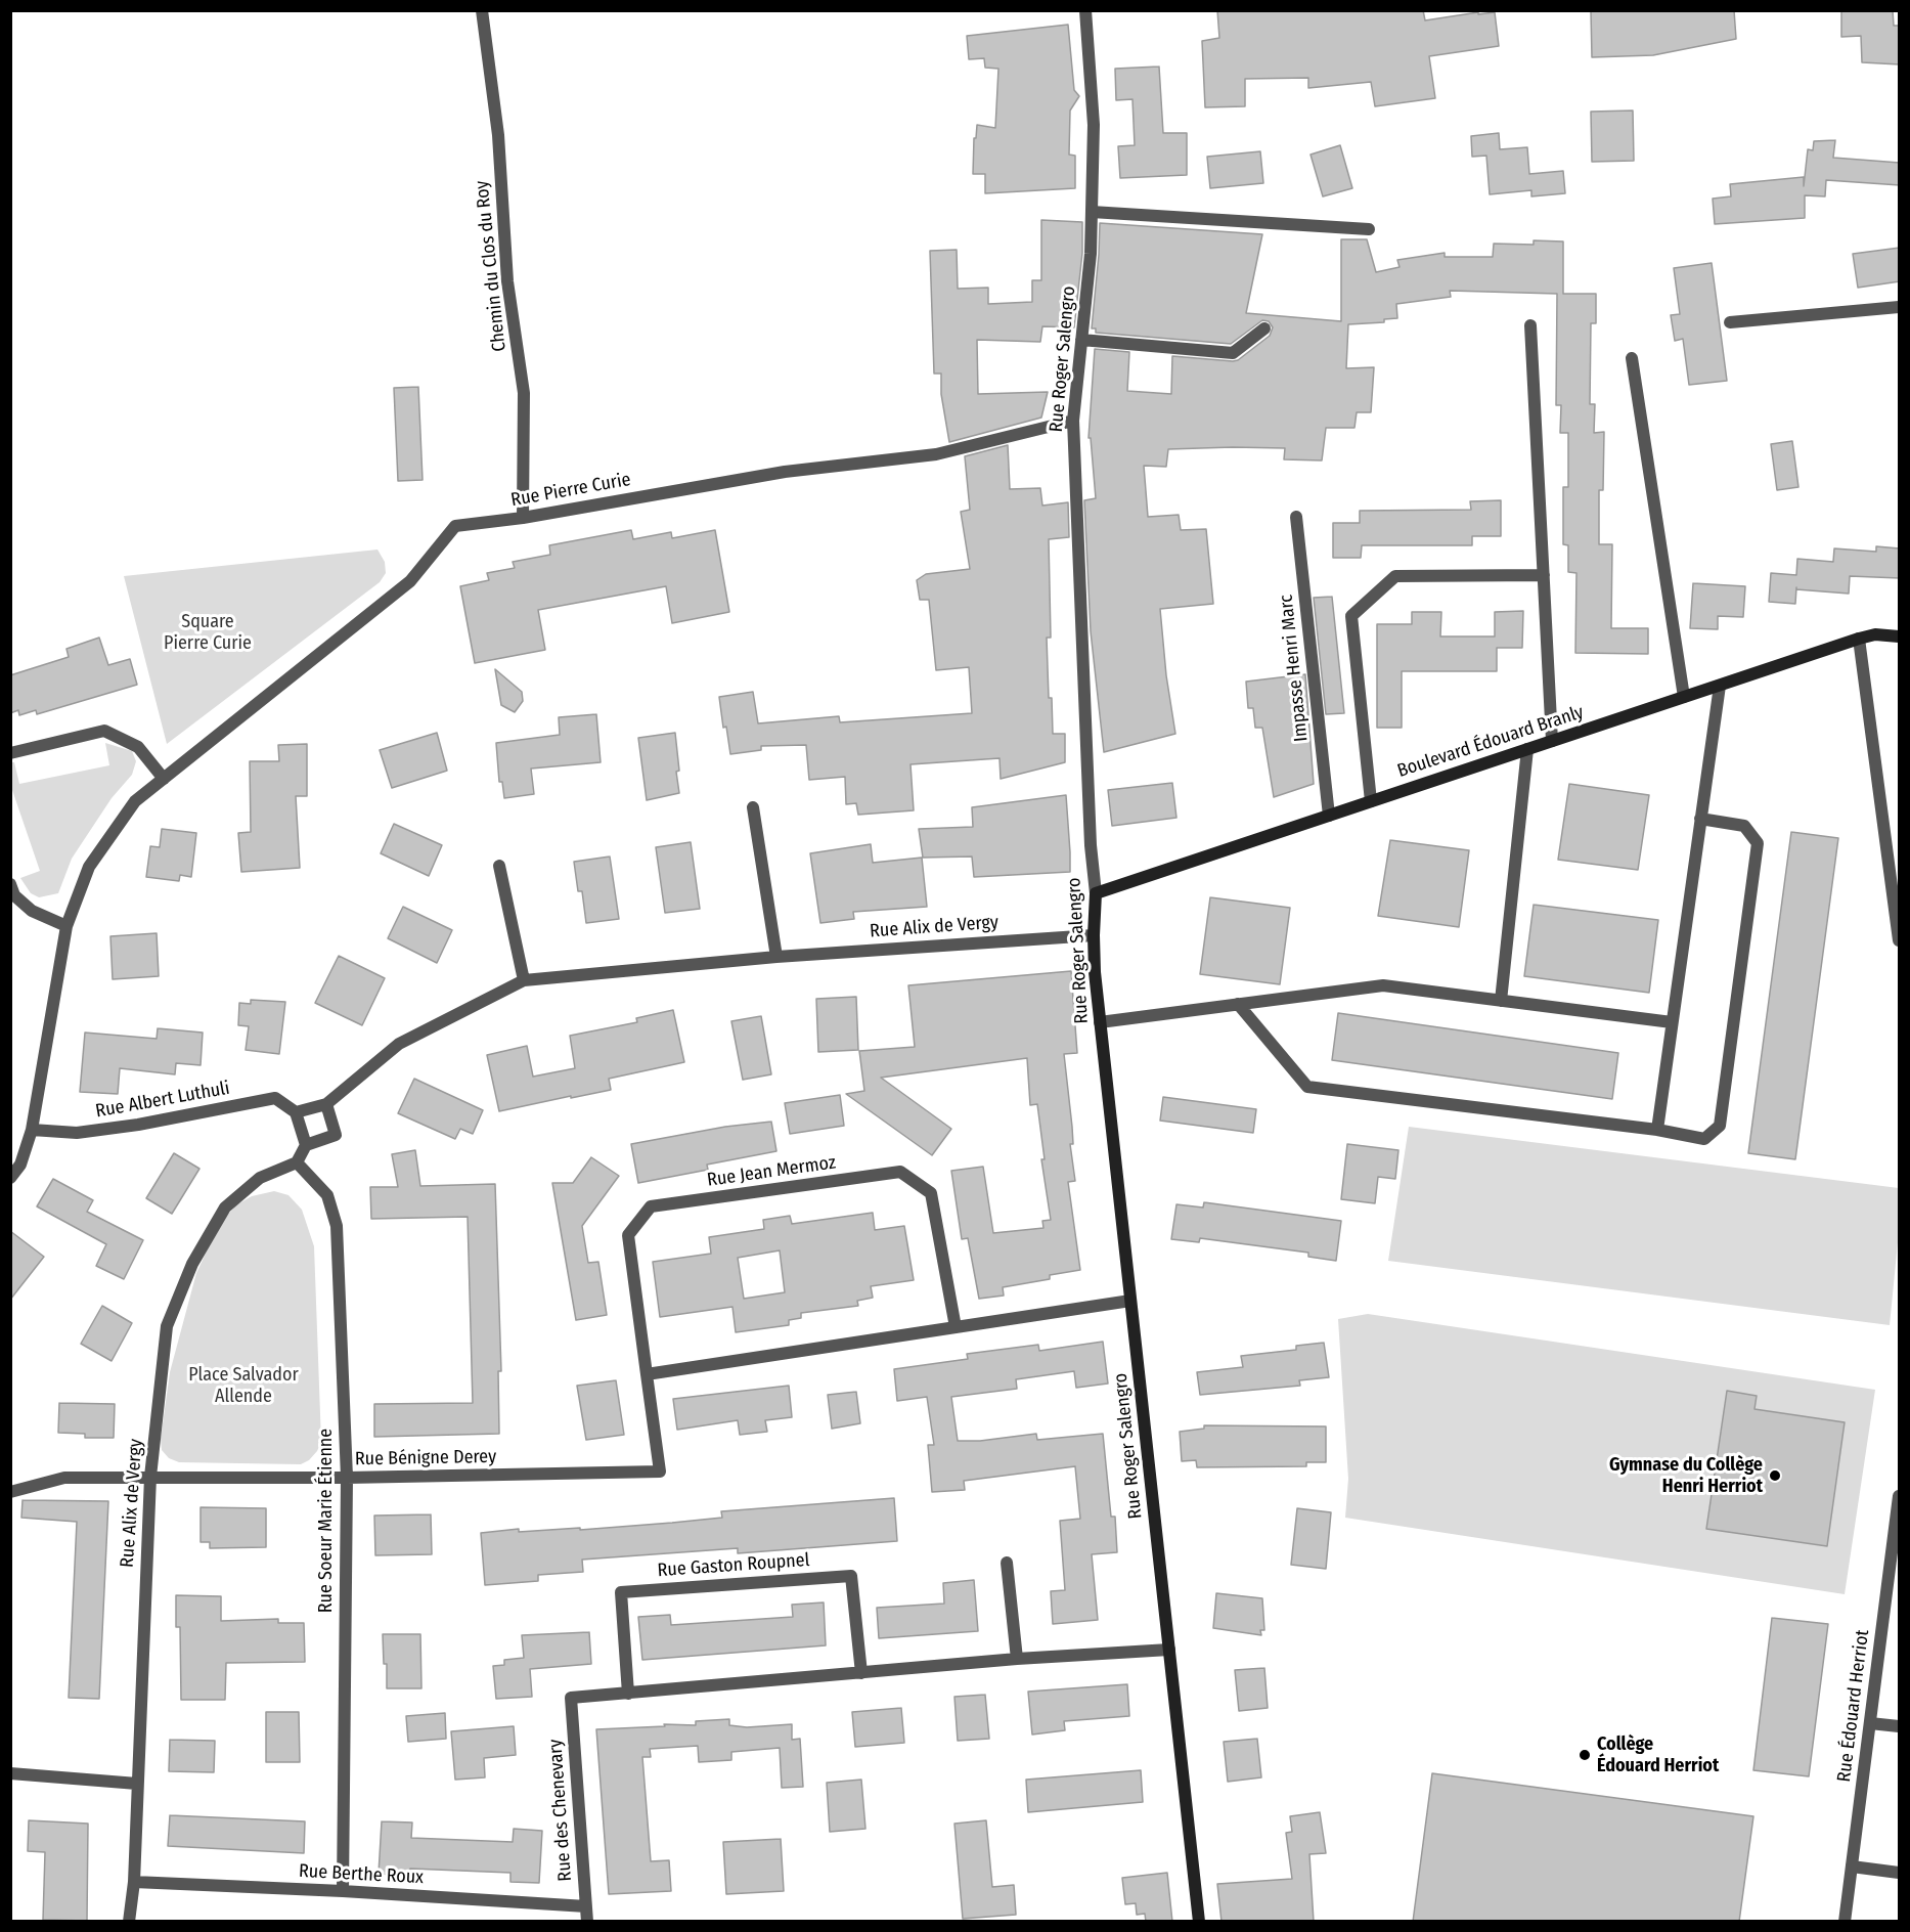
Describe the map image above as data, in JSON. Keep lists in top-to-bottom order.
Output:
{
  "streets": {
    "street": [
      "Chemin du Clos du Roy",
      "Rue Roger Salengro",
      "Rue Pierre Curie",
      "Impasse Henri Marc",
      "Boulevard Édouard Branly",
      "Rue Alix de Vergy",
      "Rue Albert Luthuli",
      "Rue Jean Mermoz",
      "Rue Bénigne Derey",
      "Rue Soeur Marie Étienne",
      "Rue Gaston Roupnel",
      "Rue Édouard Herriot",
      "Rue des Chenevary",
      "Rue Berthe Roux"
    ]
  },
  "crossings": [
    ["Chemin du Clos du Roy", "Rue Pierre Curie"],
    ["Rue Roger Salengro", "Rue Pierre Curie"],
    ["Rue Roger Salengro", "Boulevard Édouard Branly"],
    ["Rue Roger Salengro", "Rue Alix de Vergy"],
    ["Rue Pierre Curie", "Rue Albert Luthuli"],
    ["Impasse Henri Marc", "Boulevard Édouard Branly"],
    ["Rue Alix de Vergy", "Rue Albert Luthuli"],
    ["Rue Alix de Vergy", "Rue Bénigne Derey"],
    ["Rue Alix de Vergy", "Rue Soeur Marie Étienne"],
    ["Rue Alix de Vergy", "Rue Berthe Roux"],
    ["Rue Jean Mermoz", "Rue Bénigne Derey"],
    ["Rue Bénigne Derey", "Rue Soeur Marie Étienne"],
    ["Rue Soeur Marie Étienne", "Rue Berthe Roux"],
    ["Rue Gaston Roupnel", "Rue des Chenevary"],
    ["Rue des Chenevary", "Rue Berthe Roux"]
  ],
  "parks": ["Square Pierre Curie", "Place Salvador Allende"],
  "places": ["Gymnase du Collège Henri Herriot", "Collège Édouard Herriot"]
}
